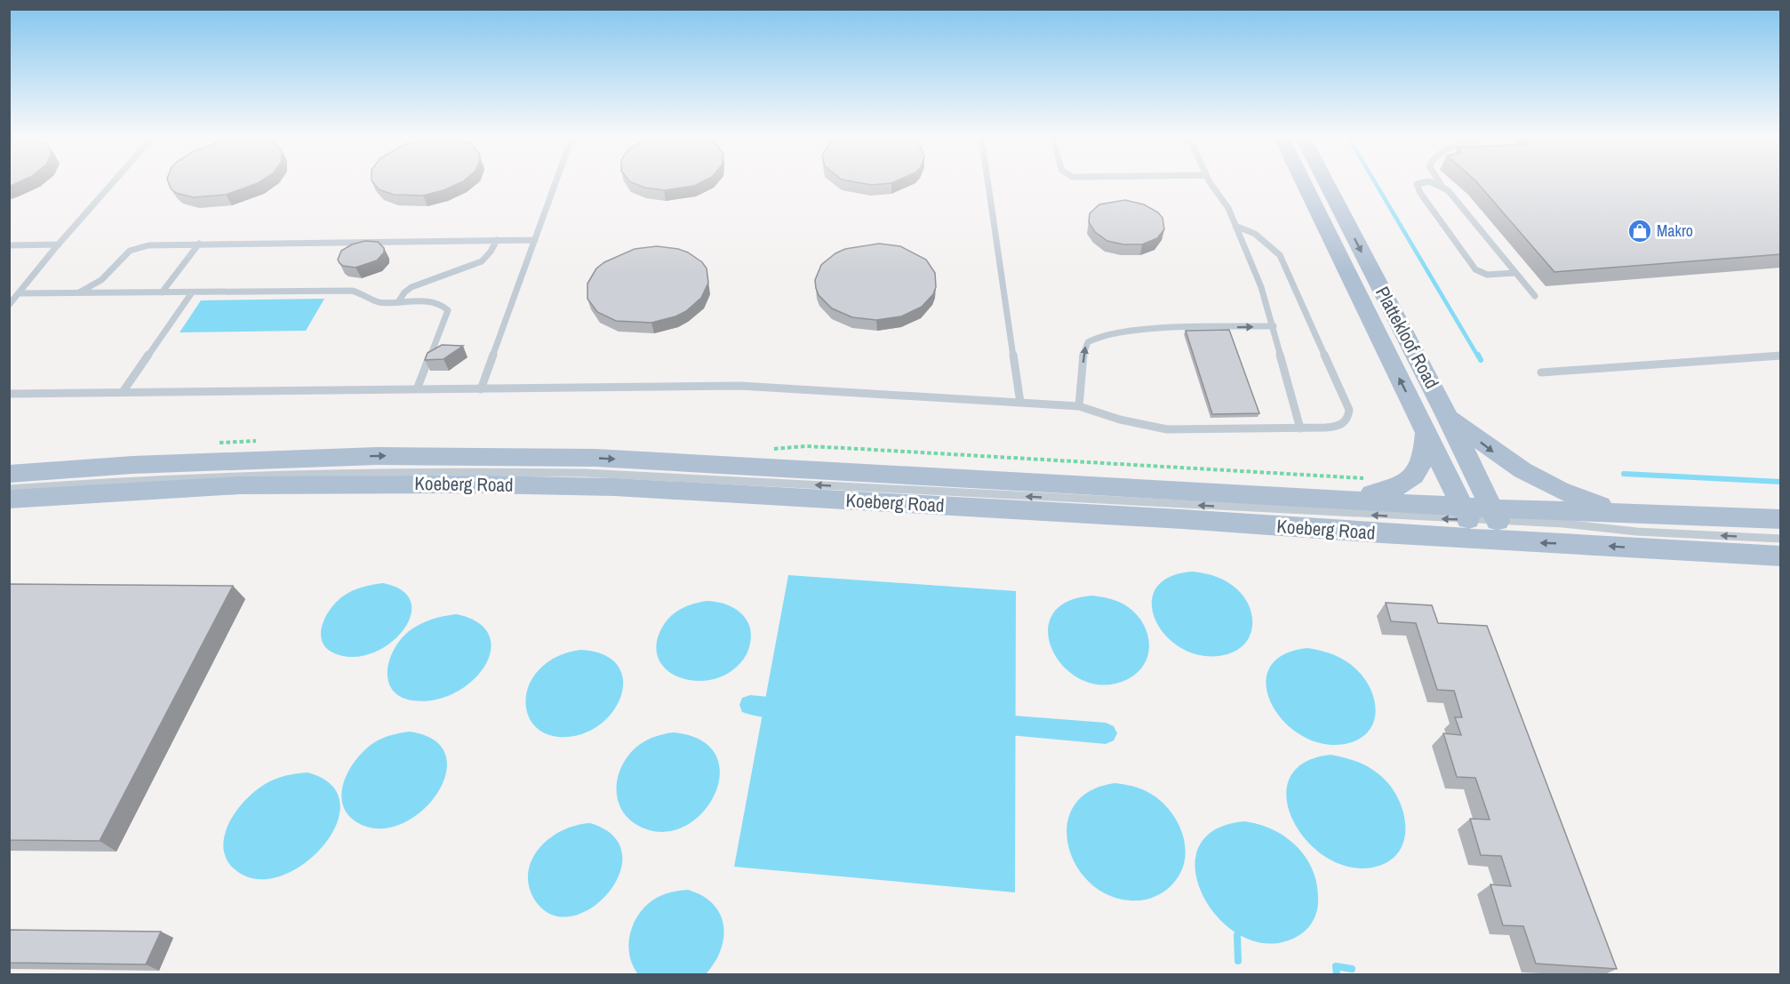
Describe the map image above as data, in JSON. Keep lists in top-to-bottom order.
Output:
{
  "streets": {
    "main road": ["Plattekloof Road", "Koeberg Road"]
  },
  "crossings": [
    ["Plattekloof Road", "Koeberg Road"]
  ],
  "places": {
    "shop": ["Makro"]
  }
}
